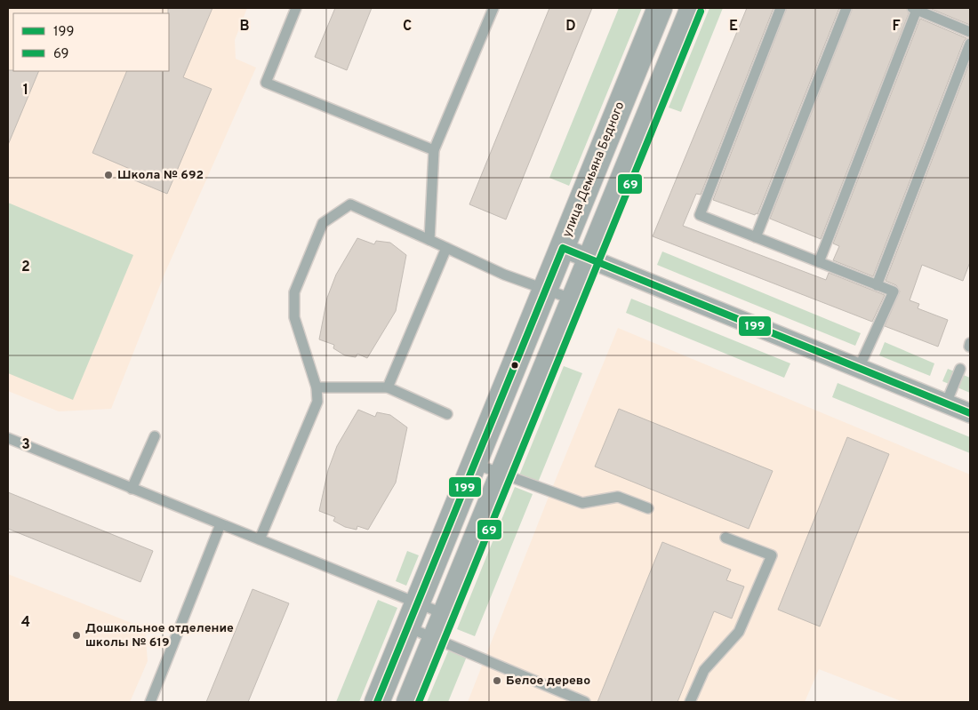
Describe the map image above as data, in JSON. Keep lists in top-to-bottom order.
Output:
{
  "streets": {
    "street": ["улица Демьяна Бедного"]
  },
  "places": ["Школа № 692", "Дошкольное отделение школы № 619", "Белое дерево"],
  "lines": ["transit line 69", "transit line 199"],
  "legend": ["199", "69"],
  "grid": {
    "columns": [
      "B",
      "C",
      "D",
      "E",
      "F"
    ],
    "rows": [
      "1",
      "2",
      "3",
      "4"
    ]
  }
}
